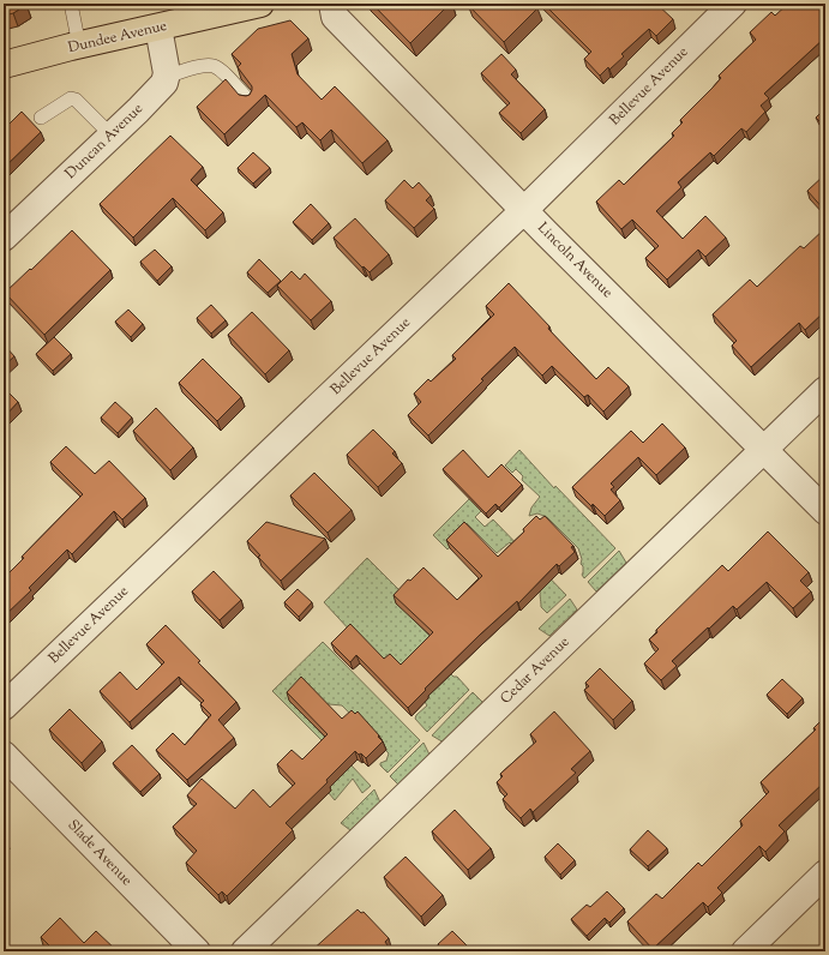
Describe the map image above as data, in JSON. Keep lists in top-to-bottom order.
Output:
{
  "streets": {
    "main road": ["Dundee Avenue"],
    "street": [
      "Bellevue Avenue",
      "Duncan Avenue",
      "Lincoln Avenue",
      "Cedar Avenue",
      "Slade Avenue"
    ]
  },
  "crossings": [
    ["Bellevue Avenue", "Lincoln Avenue"],
    ["Lincoln Avenue", "Cedar Avenue"]
  ]
}
